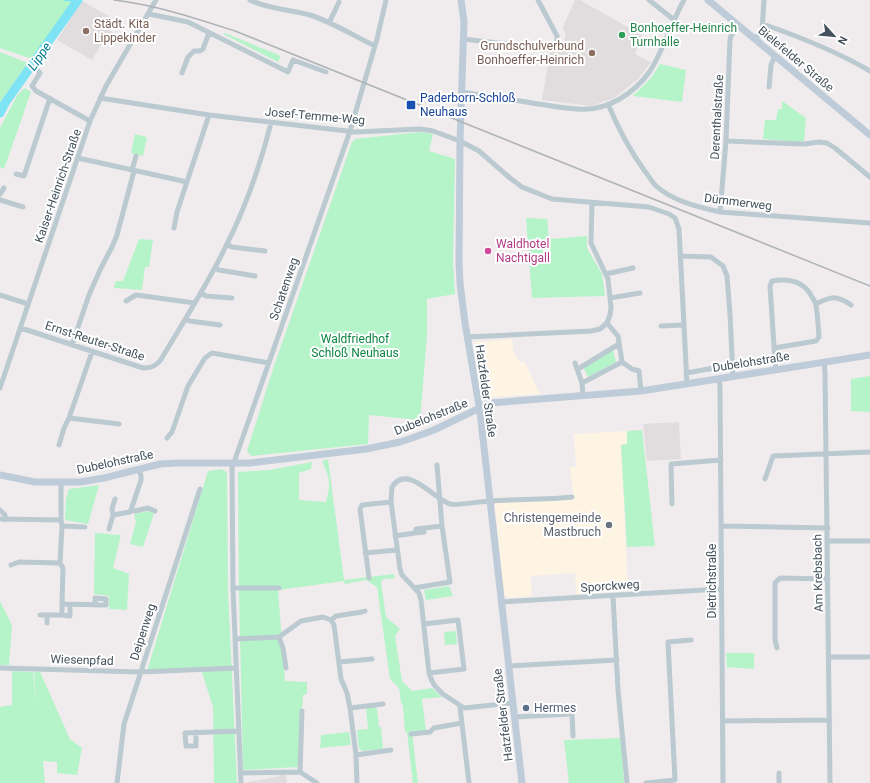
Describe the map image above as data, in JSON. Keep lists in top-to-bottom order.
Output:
{
  "streets": {
    "main road": ["Bielefelder Straße", "Dubelohstraße", "Hatzfelder Straße"],
    "street": [
      "Josef-Temme-Weg",
      "Derenthalstraße",
      "Kaiser-Heinrich-Straße",
      "Dümmerweg",
      "Schatenweg",
      "Ernst-Reuter-Straße",
      "Am Krebsbach",
      "Dietrichstraße",
      "Sporckweg",
      "Deipenweg",
      "Wiesenpfad"
    ]
  },
  "crossings": [
    ["Bielefelder Straße", "Derenthalstraße"],
    ["Josef-Temme-Weg", "Kaiser-Heinrich-Straße"],
    ["Josef-Temme-Weg", "Schatenweg"],
    ["Josef-Temme-Weg", "Ernst-Reuter-Straße"],
    ["Josef-Temme-Weg", "Hatzfelder Straße"],
    ["Derenthalstraße", "Dümmerweg"],
    ["Kaiser-Heinrich-Straße", "Ernst-Reuter-Straße"],
    ["Schatenweg", "Dubelohstraße"],
    ["Schatenweg", "Wiesenpfad"],
    ["Dubelohstraße", "Hatzfelder Straße"],
    ["Dubelohstraße", "Am Krebsbach"],
    ["Dubelohstraße", "Dietrichstraße"],
    ["Hatzfelder Straße", "Sporckweg"],
    ["Dietrichstraße", "Sporckweg"],
    ["Deipenweg", "Wiesenpfad"]
  ],
  "water": ["Lippe"],
  "parks": ["Waldfriedhof Schloß Neuhaus"],
  "places": {
    "other": [
      "Städt. Kita Lippekinder",
      "Bonhoeffer-Heinrich Turnhalle",
      "Grundschulverbund Bonhoeffer-Heinrich",
      "Waldhotel Nachtigall",
      "Christengemeinde Mastbruch",
      "Hermes"
    ],
    "transit": ["Paderborn-Schloß Neuhaus"]
  },
  "north": "bottom right"
}
